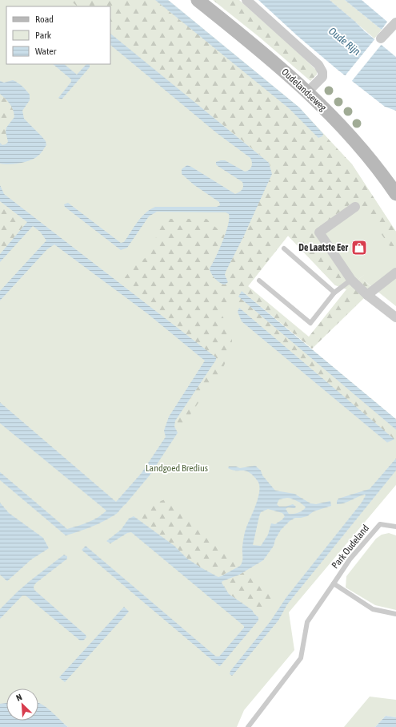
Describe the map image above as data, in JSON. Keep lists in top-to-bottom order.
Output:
{
  "streets": {
    "main road": ["Oudelandseweg"],
    "lane": ["Park Oudeland"]
  },
  "water": ["Oude Rijn"],
  "parks": ["Landgoed Bredius"],
  "places": {
    "shop": ["De Laatste Eer"]
  },
  "legend": ["Road", "Park", "Water"],
  "north": "top left"
}
